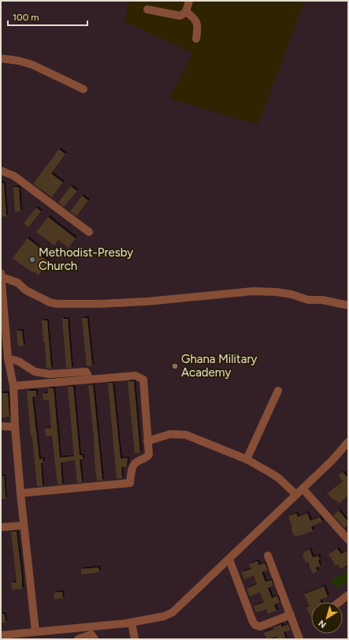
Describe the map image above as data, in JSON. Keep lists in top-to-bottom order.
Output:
{
  "places": ["Methodist-Presby Church", "Ghana Military Academy"],
  "scale_bar": "100 m",
  "north": "bottom left"
}
